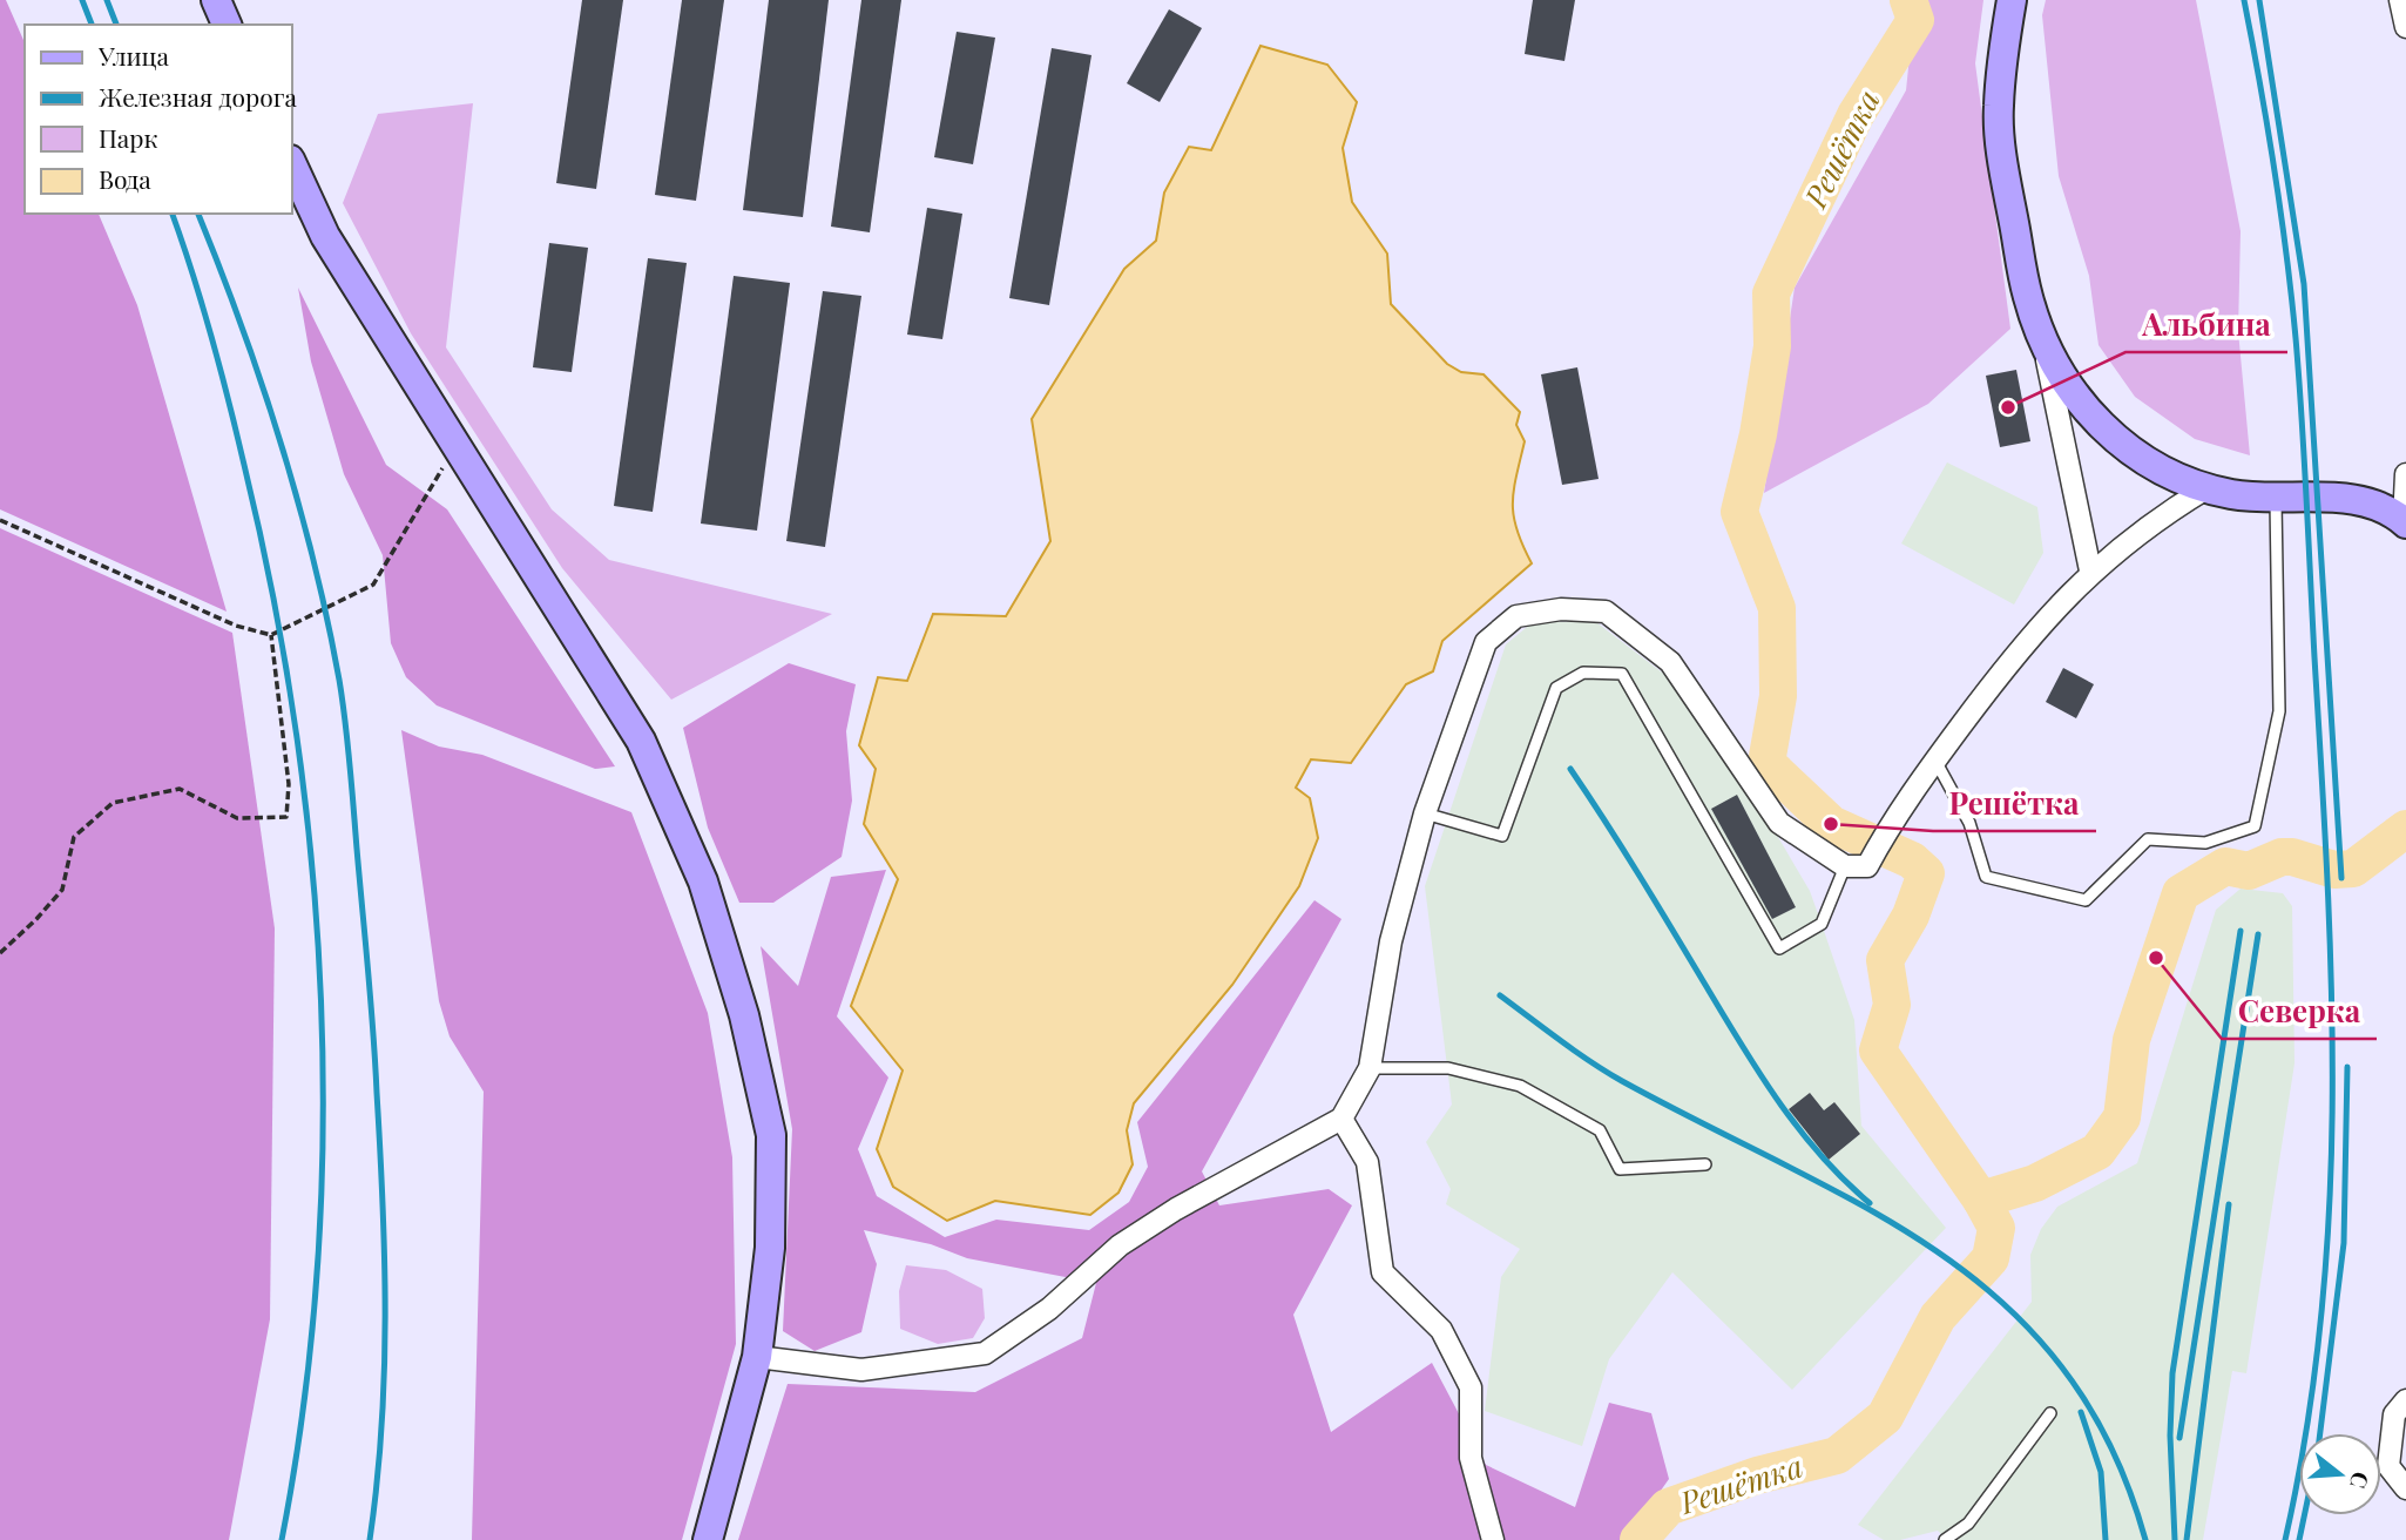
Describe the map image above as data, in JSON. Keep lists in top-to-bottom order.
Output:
{
  "water": ["Решётка"],
  "places": ["Альбина", "Решётка", "Северка"],
  "legend": [
    "Улица",
    "Железная дорога",
    "Парк",
    "Вода"
  ],
  "north": "right"
}
